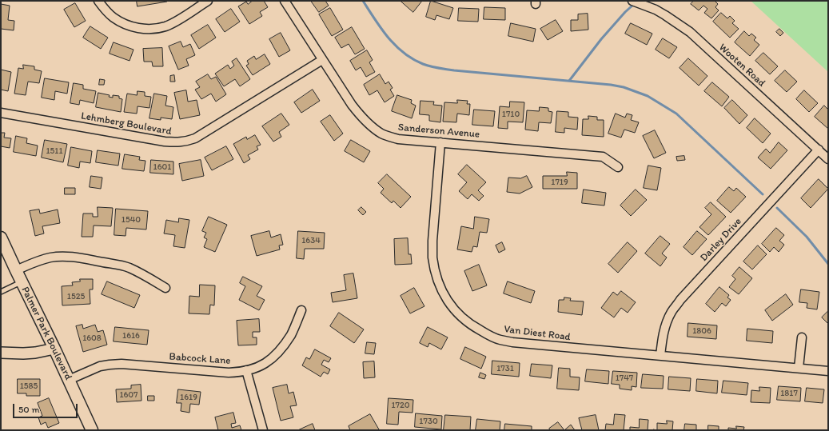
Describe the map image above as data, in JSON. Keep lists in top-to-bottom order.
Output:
{
  "streets": {
    "main road": ["Palmer Park Boulevard"],
    "street": [
      "Wooten Road",
      "Lehmberg Boulevard",
      "Sanderson Avenue",
      "Darley Drive",
      "Van Diest Road",
      "Babcock Lane"
    ]
  },
  "crossings": [
    ["Wooten Road", "Darley Drive"],
    ["Lehmberg Boulevard", "Sanderson Avenue"],
    ["Sanderson Avenue", "Van Diest Road"],
    ["Darley Drive", "Van Diest Road"],
    ["Palmer Park Boulevard", "Babcock Lane"]
  ],
  "house_numbers": [
    "1710",
    "1511",
    "1601",
    "1719",
    "1540",
    "1634",
    "1525",
    "1806",
    "1616",
    "1608",
    "1731",
    "1747",
    "1585",
    "1817",
    "1607",
    "1619",
    "1720",
    "1730"
  ],
  "scale_bar": "50 m"
}
